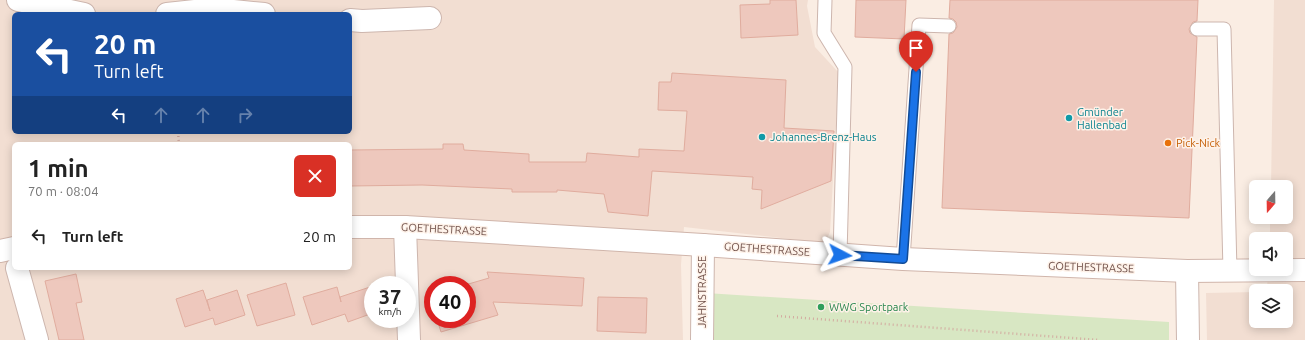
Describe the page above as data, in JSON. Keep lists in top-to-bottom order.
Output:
{
  "streets": {
    "street": ["GOETHESTRASSE", "JAHNSTRASSE"]
  },
  "crossings": [
    ["GOETHESTRASSE", "JAHNSTRASSE"]
  ],
  "places": [
    "Gmünder Hallenbad",
    "Johannes-Brenz-Haus",
    "Pick-Nick",
    "WWG Sportpark"
  ],
  "north": "bottom",
  "page": {
    "turn": ["20 m", "Turn left"],
    "heading": ["1 min", "70 m · 08:04"],
    "list": [
      {
        "name": "Turn left",
        "value": "20 m"
      }
    ],
    "speed": "37 km/h",
    "limit": "40"
  }
}
